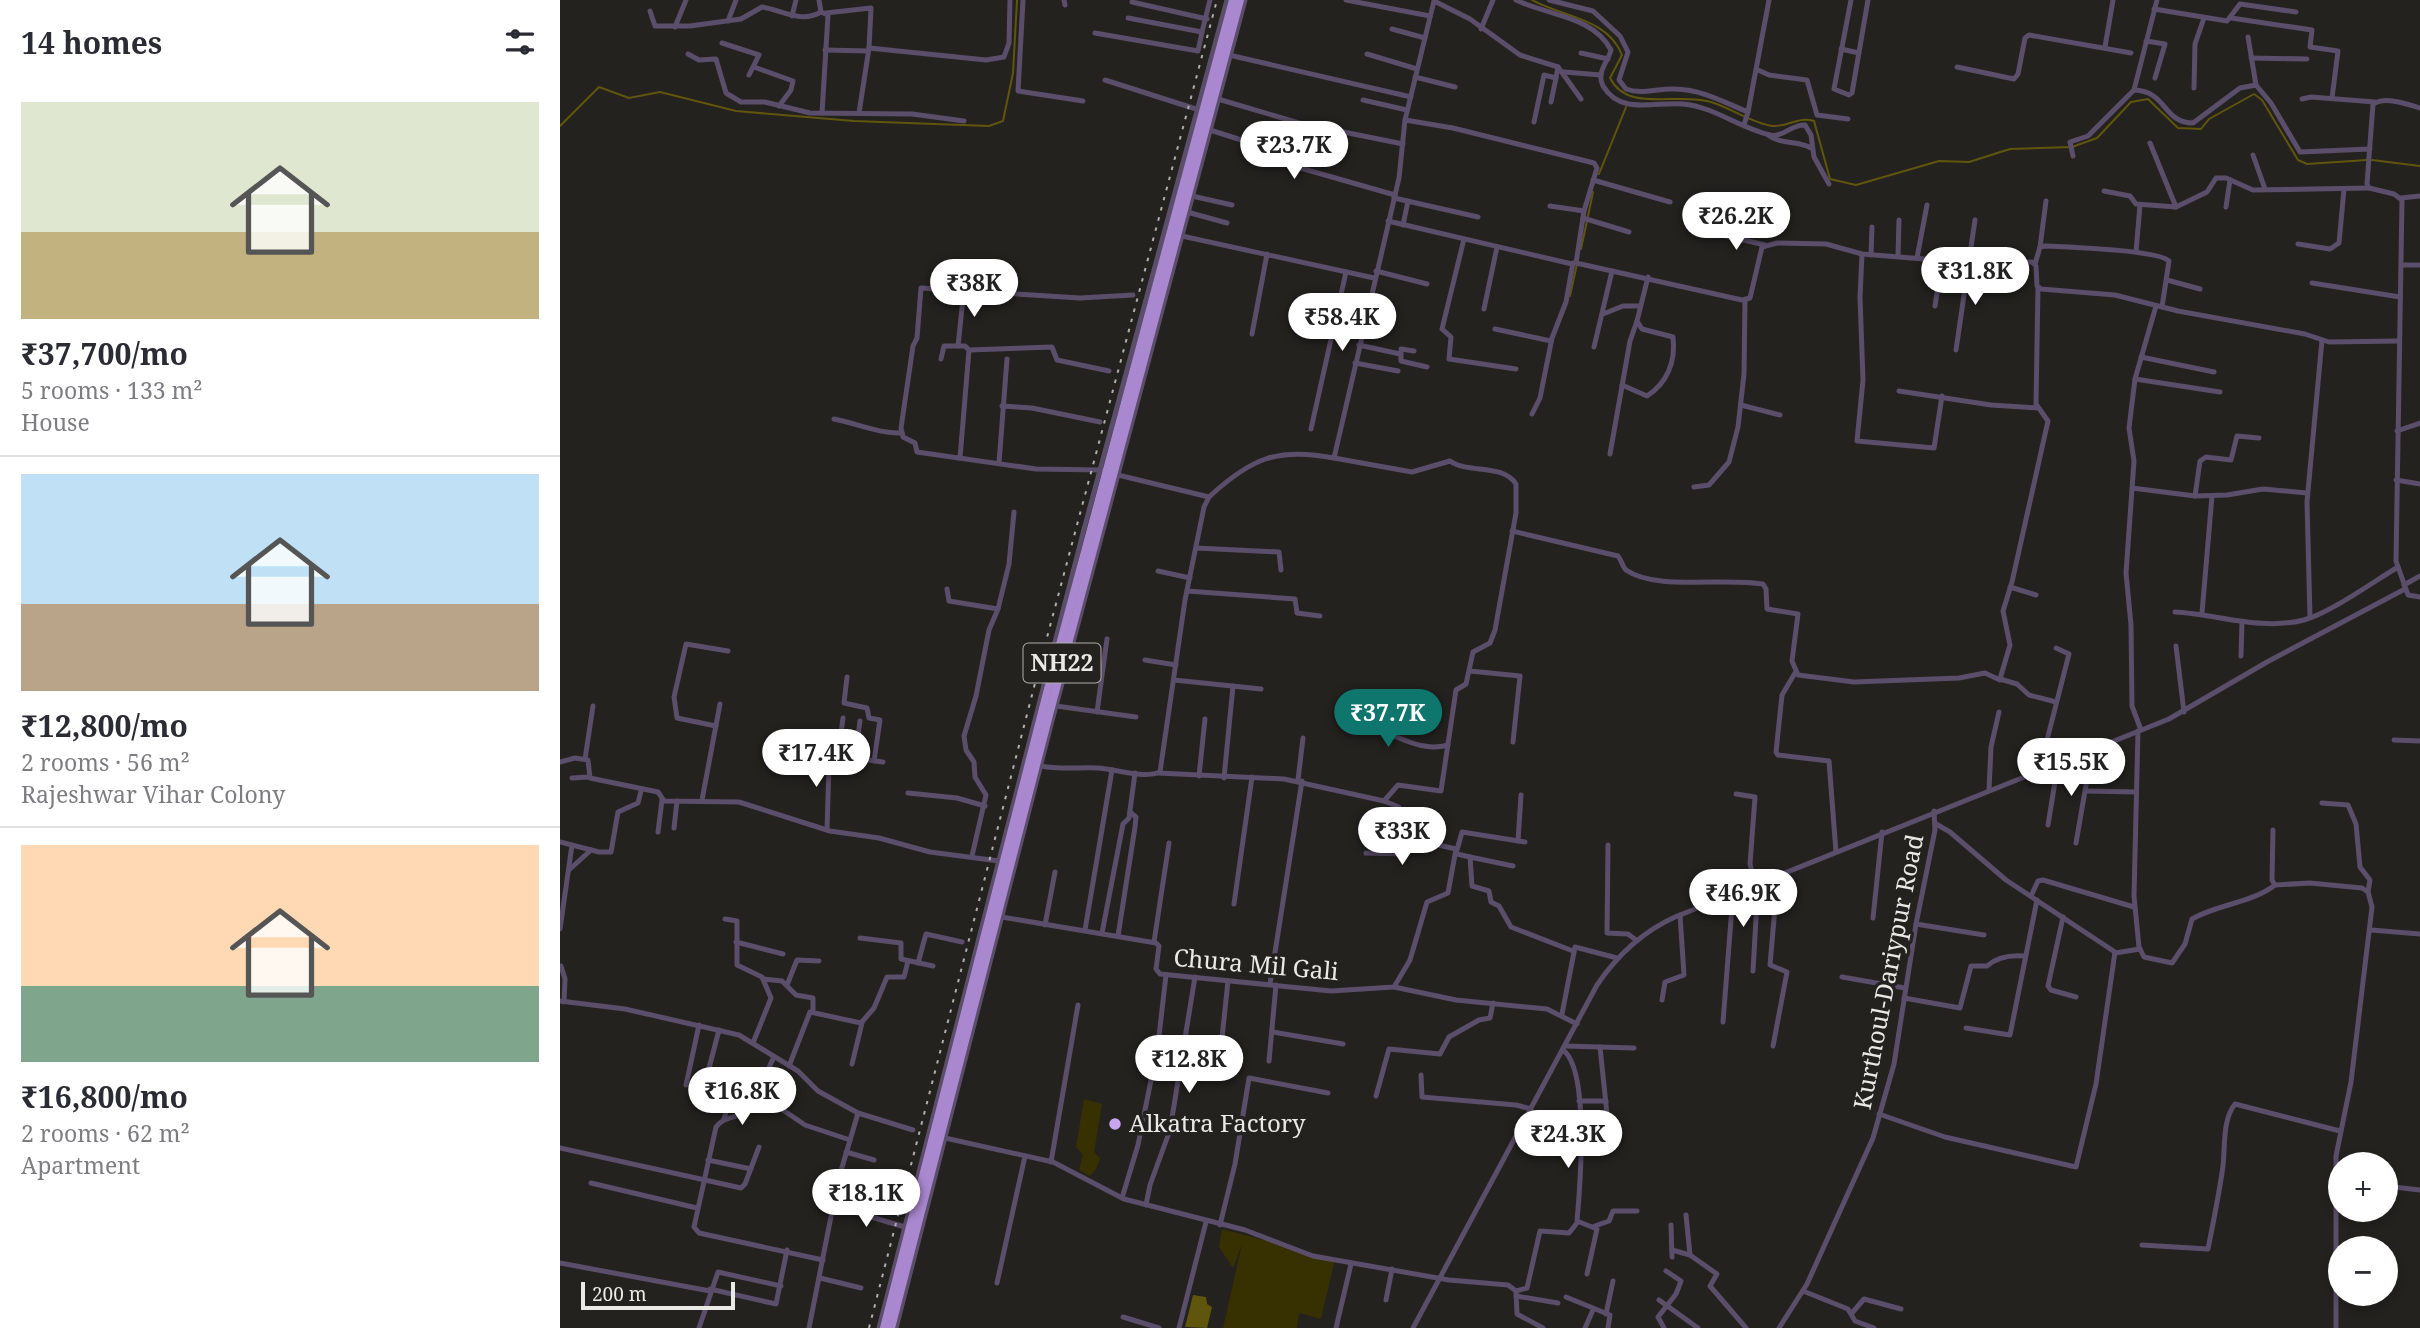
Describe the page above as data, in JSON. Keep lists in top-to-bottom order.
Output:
{
  "streets": {
    "highway": ["NH22"],
    "street": ["Chura Mil Gali", "Kurthoul-Dariypur Road"]
  },
  "places": ["Alkatra Factory"],
  "scale_bar": "200 m",
  "page": {
    "heading": "14 homes",
    "list": [
      {
        "name": "₹37,700/mo",
        "note": "5 rooms · 133 m² · House"
      },
      {
        "name": "₹12,800/mo",
        "note": "2 rooms · 56 m² · Rajeshwar Vihar Colony"
      },
      {
        "name": "₹16,800/mo",
        "note": "2 rooms · 62 m² · Apartment"
      }
    ],
    "price": [
      "₹23.7K",
      "₹26.2K",
      "₹31.8K",
      "₹38K",
      "₹58.4K",
      "₹37.7K",
      "₹17.4K",
      "₹15.5K",
      "₹33K",
      "₹46.9K",
      "₹12.8K",
      "₹16.8K",
      "₹24.3K",
      "₹18.1K"
    ],
    "map_buttons": ["+", "−"],
    "scale": "200 m"
  }
}
